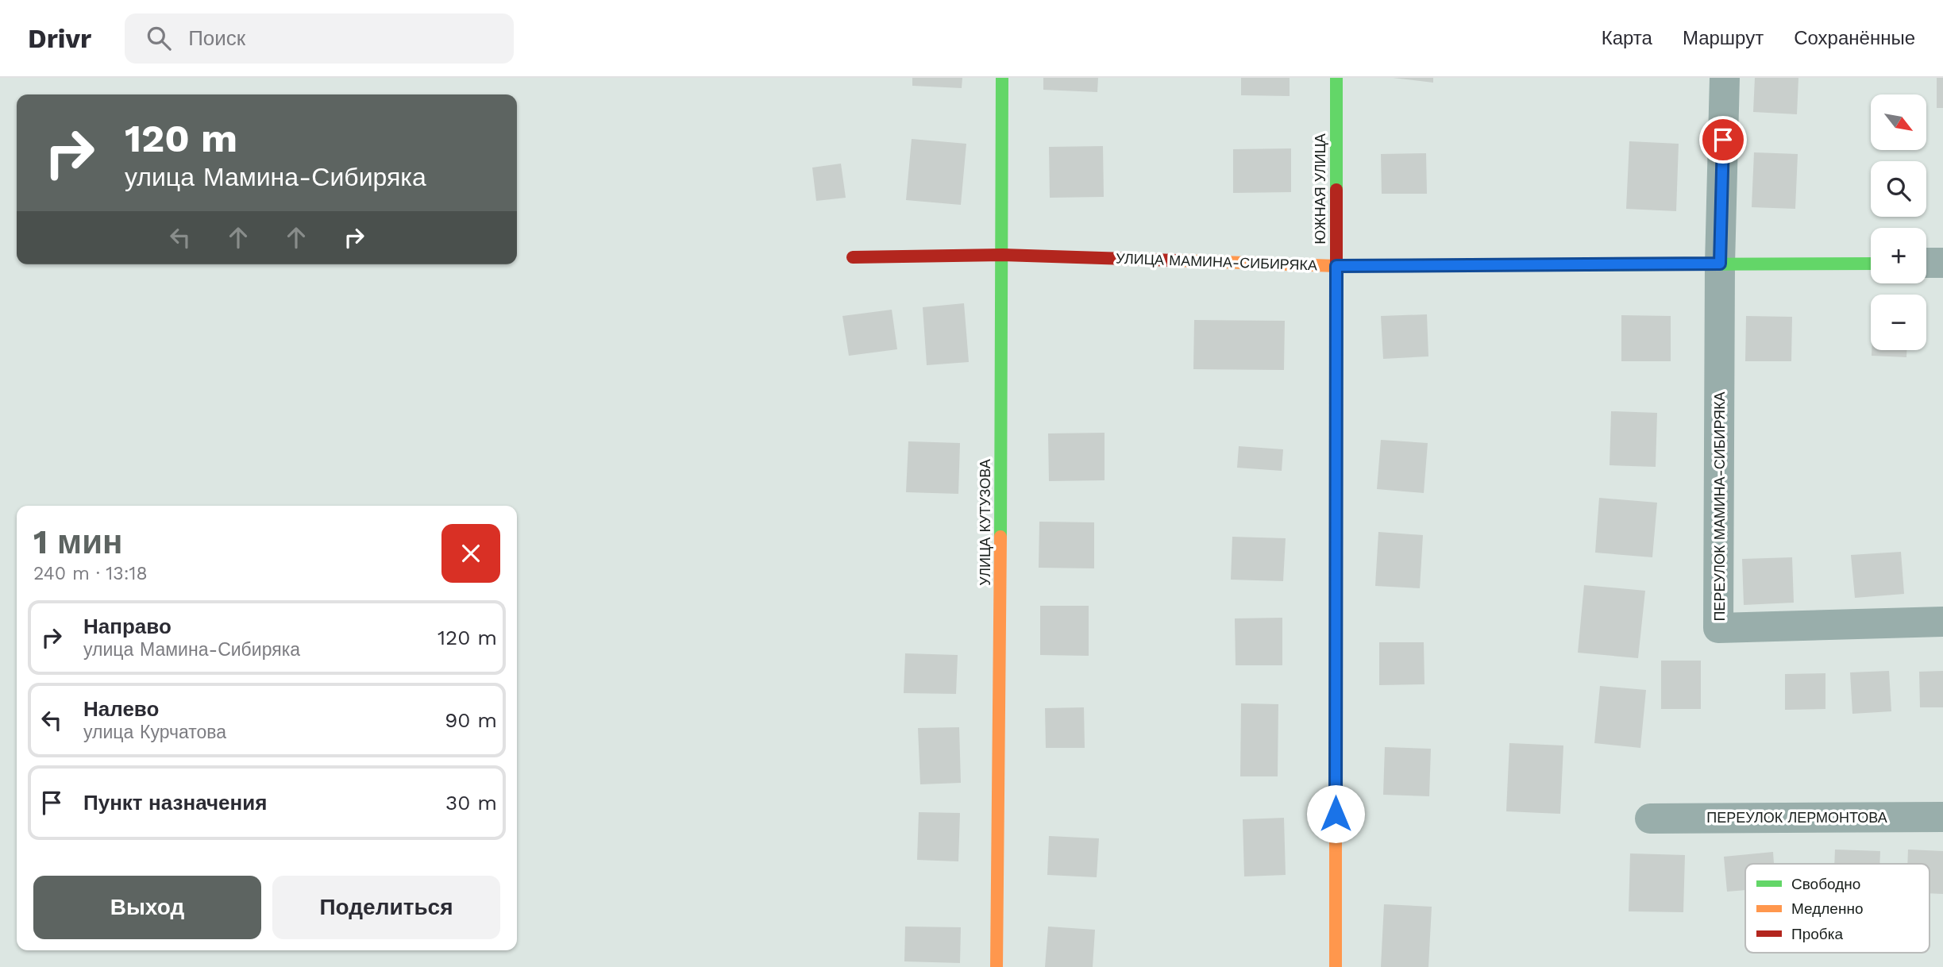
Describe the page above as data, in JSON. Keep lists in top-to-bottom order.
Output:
{
  "streets": {
    "street": [
      "ЮЖНАЯ УЛИЦА",
      "УЛИЦА МАМИНА-СИБИРЯКА",
      "ПЕРЕУЛОК МАМИНА-СИБИРЯКА",
      "УЛИЦА КУТУЗОВА",
      "ПЕРЕУЛОК ЛЕРМОНТОВА"
    ]
  },
  "crossings": [
    ["ЮЖНАЯ УЛИЦА", "УЛИЦА МАМИНА-СИБИРЯКА"],
    ["УЛИЦА МАМИНА-СИБИРЯКА", "ПЕРЕУЛОК МАМИНА-СИБИРЯКА"],
    ["УЛИЦА МАМИНА-СИБИРЯКА", "УЛИЦА КУТУЗОВА"]
  ],
  "legend": ["Свободно", "Медленно", "Пробка"],
  "north": "bottom right",
  "page": {
    "header": "Drivr",
    "search": "Поиск",
    "nav": ["Карта", "Маршрут", "Сохранённые"],
    "map_buttons": ["+", "−"],
    "turn": ["120 m", "улица Мамина-Сибиряка"],
    "heading": ["1 мин", "240 m · 13:18"],
    "list": [
      {
        "name": "Направо",
        "note": "улица Мамина-Сибиряка",
        "value": "120 m"
      },
      {
        "name": "Налево",
        "note": "улица Курчатова",
        "value": "90 m"
      },
      {
        "name": "Пункт назначения",
        "value": "30 m"
      }
    ],
    "buttons": ["Выход", "Поделиться"]
  }
}
